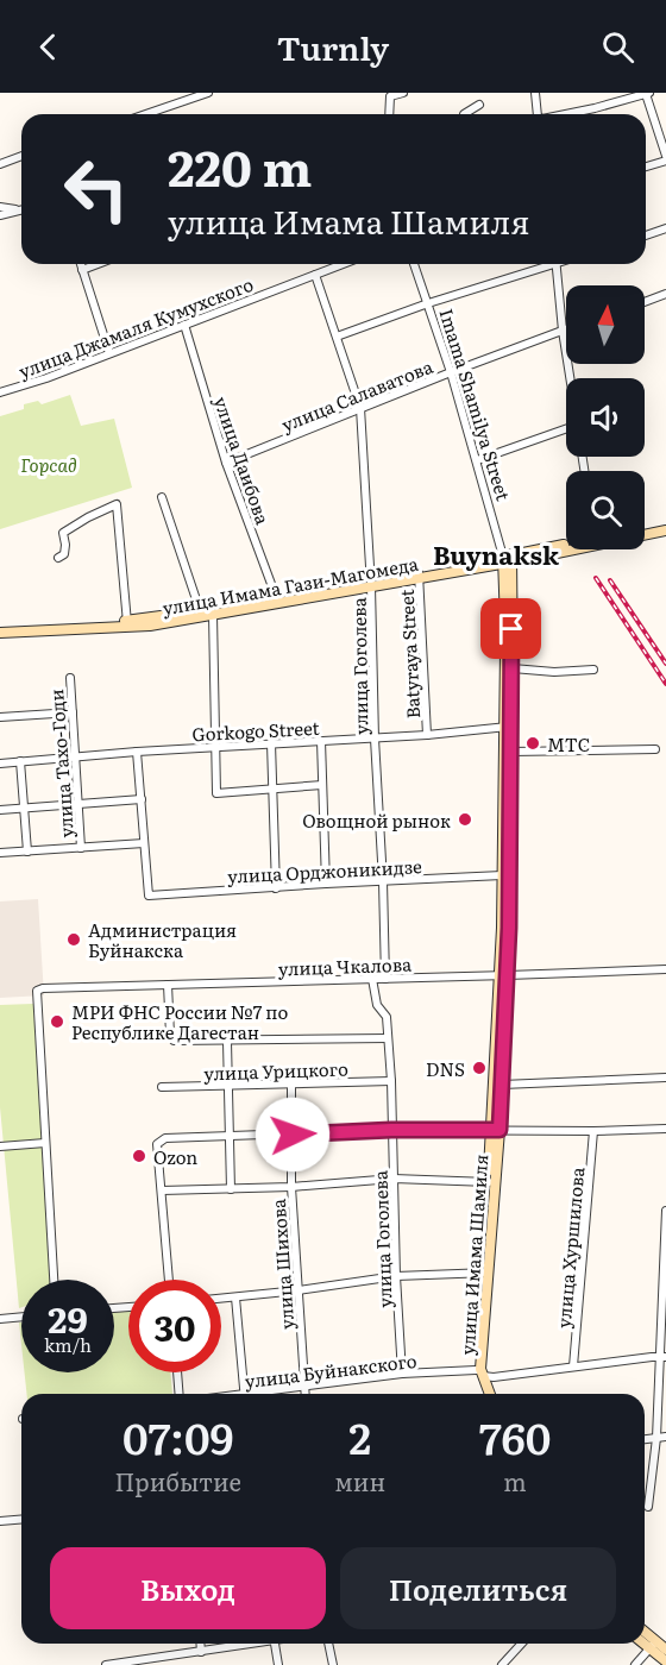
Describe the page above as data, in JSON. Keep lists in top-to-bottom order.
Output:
{
  "streets": {
    "main road": ["улица Имама Гази-Магомеда", "улица Имама Шамиля"],
    "street": [
      "улица Джамаля Кумухского",
      "улица Салаватова",
      "Imama Shamilya Street",
      "улица Даибова",
      "Batyraya Street",
      "улица Гоголева",
      "Gorkogo Street",
      "улица Тахо-Годи",
      "улица Орджоникидзе",
      "улица Чкалова",
      "улица Урицкого",
      "улица Хуршилова",
      "улица Шихова",
      "улица Буйнакского"
    ]
  },
  "crossings": [
    ["улица Джамаля Кумухского", "улица Даибова"],
    ["улица Джамаля Кумухского", "улица Гоголева"],
    ["улица Салаватова", "Imama Shamilya Street"],
    ["улица Салаватова", "улица Даибова"],
    ["улица Салаватова", "улица Гоголева"],
    ["Imama Shamilya Street", "улица Имама Гази-Магомеда"],
    ["Imama Shamilya Street", "улица Имама Шамиля"],
    ["улица Даибова", "улица Имама Гази-Магомеда"],
    ["улица Имама Гази-Магомеда", "Batyraya Street"],
    ["улица Имама Гази-Магомеда", "улица Гоголева"],
    ["улица Имама Гази-Магомеда", "улица Имама Шамиля"],
    ["Batyraya Street", "Gorkogo Street"],
    ["улица Гоголева", "Gorkogo Street"],
    ["улица Гоголева", "улица Орджоникидзе"],
    ["улица Гоголева", "улица Чкалова"],
    ["улица Гоголева", "улица Урицкого"],
    ["улица Гоголева", "улица Буйнакского"],
    ["Gorkogo Street", "улица Тахо-Годи"],
    ["Gorkogo Street", "улица Имама Шамиля"],
    ["улица Орджоникидзе", "улица Имама Шамиля"],
    ["улица Чкалова", "улица Имама Шамиля"],
    ["улица Урицкого", "улица Шихова"],
    ["улица Хуршилова", "улица Буйнакского"],
    ["улица Имама Шамиля", "улица Буйнакского"],
    ["улица Шихова", "улица Буйнакского"]
  ],
  "districts": ["Buynaksk"],
  "parks": ["Горсад"],
  "places": [
    "МТС",
    "Овощной рынок",
    "Администрация Буйнакска",
    "МРИ ФНС России №7 по Республике Дагестан",
    "DNS",
    "Ozon"
  ],
  "north": "top",
  "page": {
    "header": "Turnly",
    "turn": ["220 m", "улица Имама Шамиля"],
    "speed": "29 km/h",
    "limit": "30",
    "eta": [
      "07:09",
      "Прибытие",
      "2",
      "мин",
      "760",
      "m"
    ],
    "buttons": ["Выход", "Поделиться"]
  }
}
